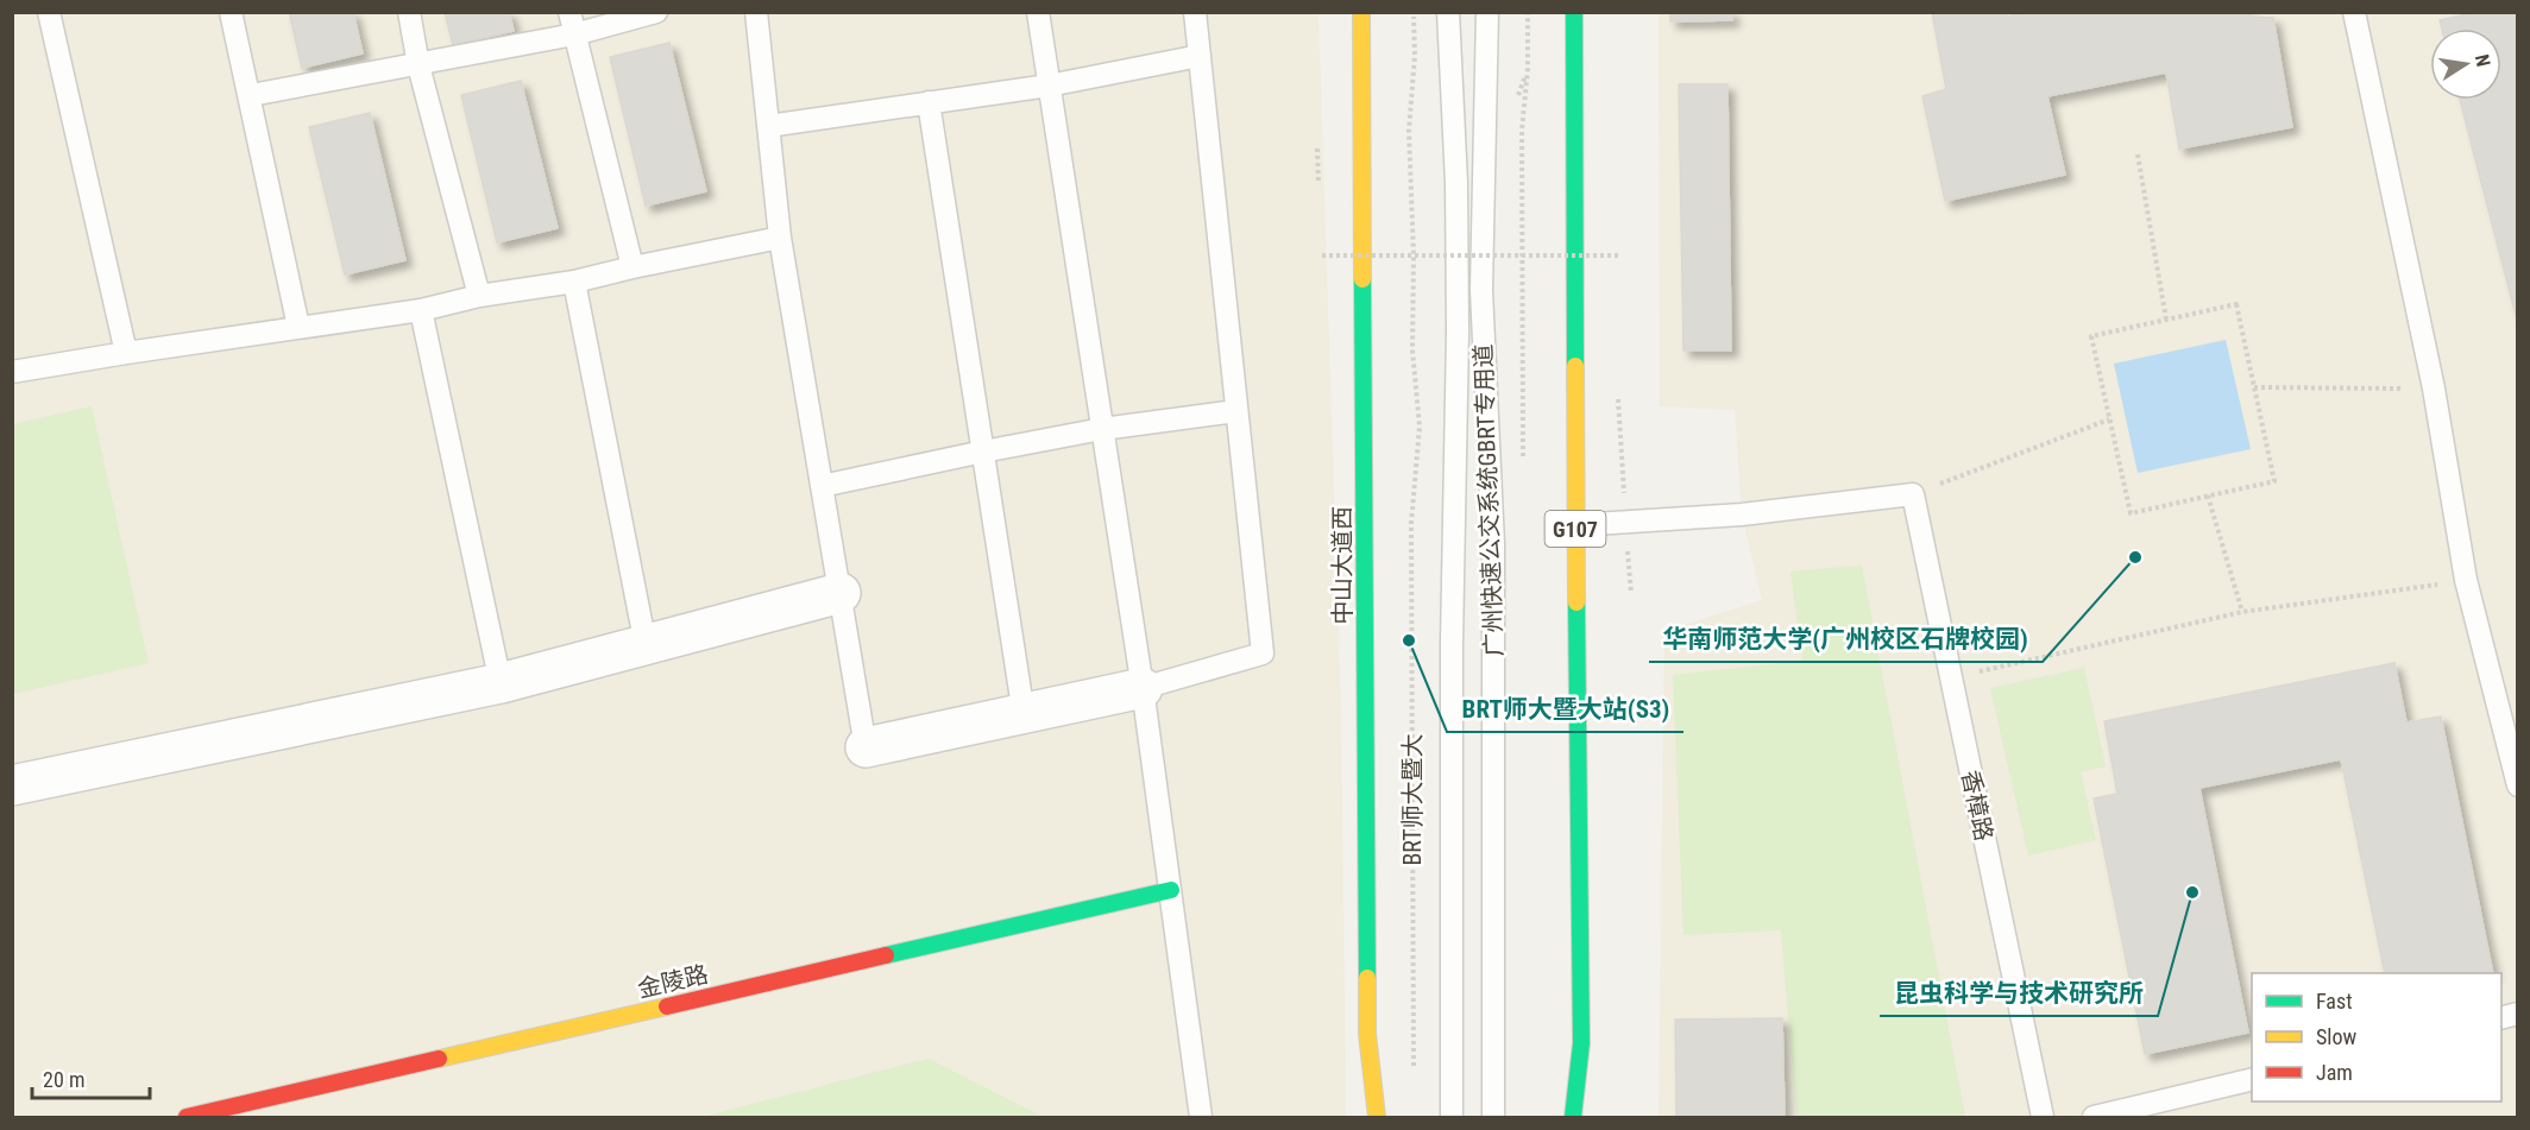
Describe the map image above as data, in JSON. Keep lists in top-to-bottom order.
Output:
{
  "streets": {
    "main road": ["G107", "中山大道西", "金陵路"],
    "lane": ["广州快速公交系统GBRT专用道", "香樟路"],
    "path": ["BRT师大暨大"]
  },
  "places": ["华南师范大学(广州校区石牌校园)", "BRT师大暨大站(S3)", "昆虫科学与技术研究所"],
  "legend": ["Fast", "Slow", "Jam"],
  "scale_bar": "20 m",
  "north": "right"
}
